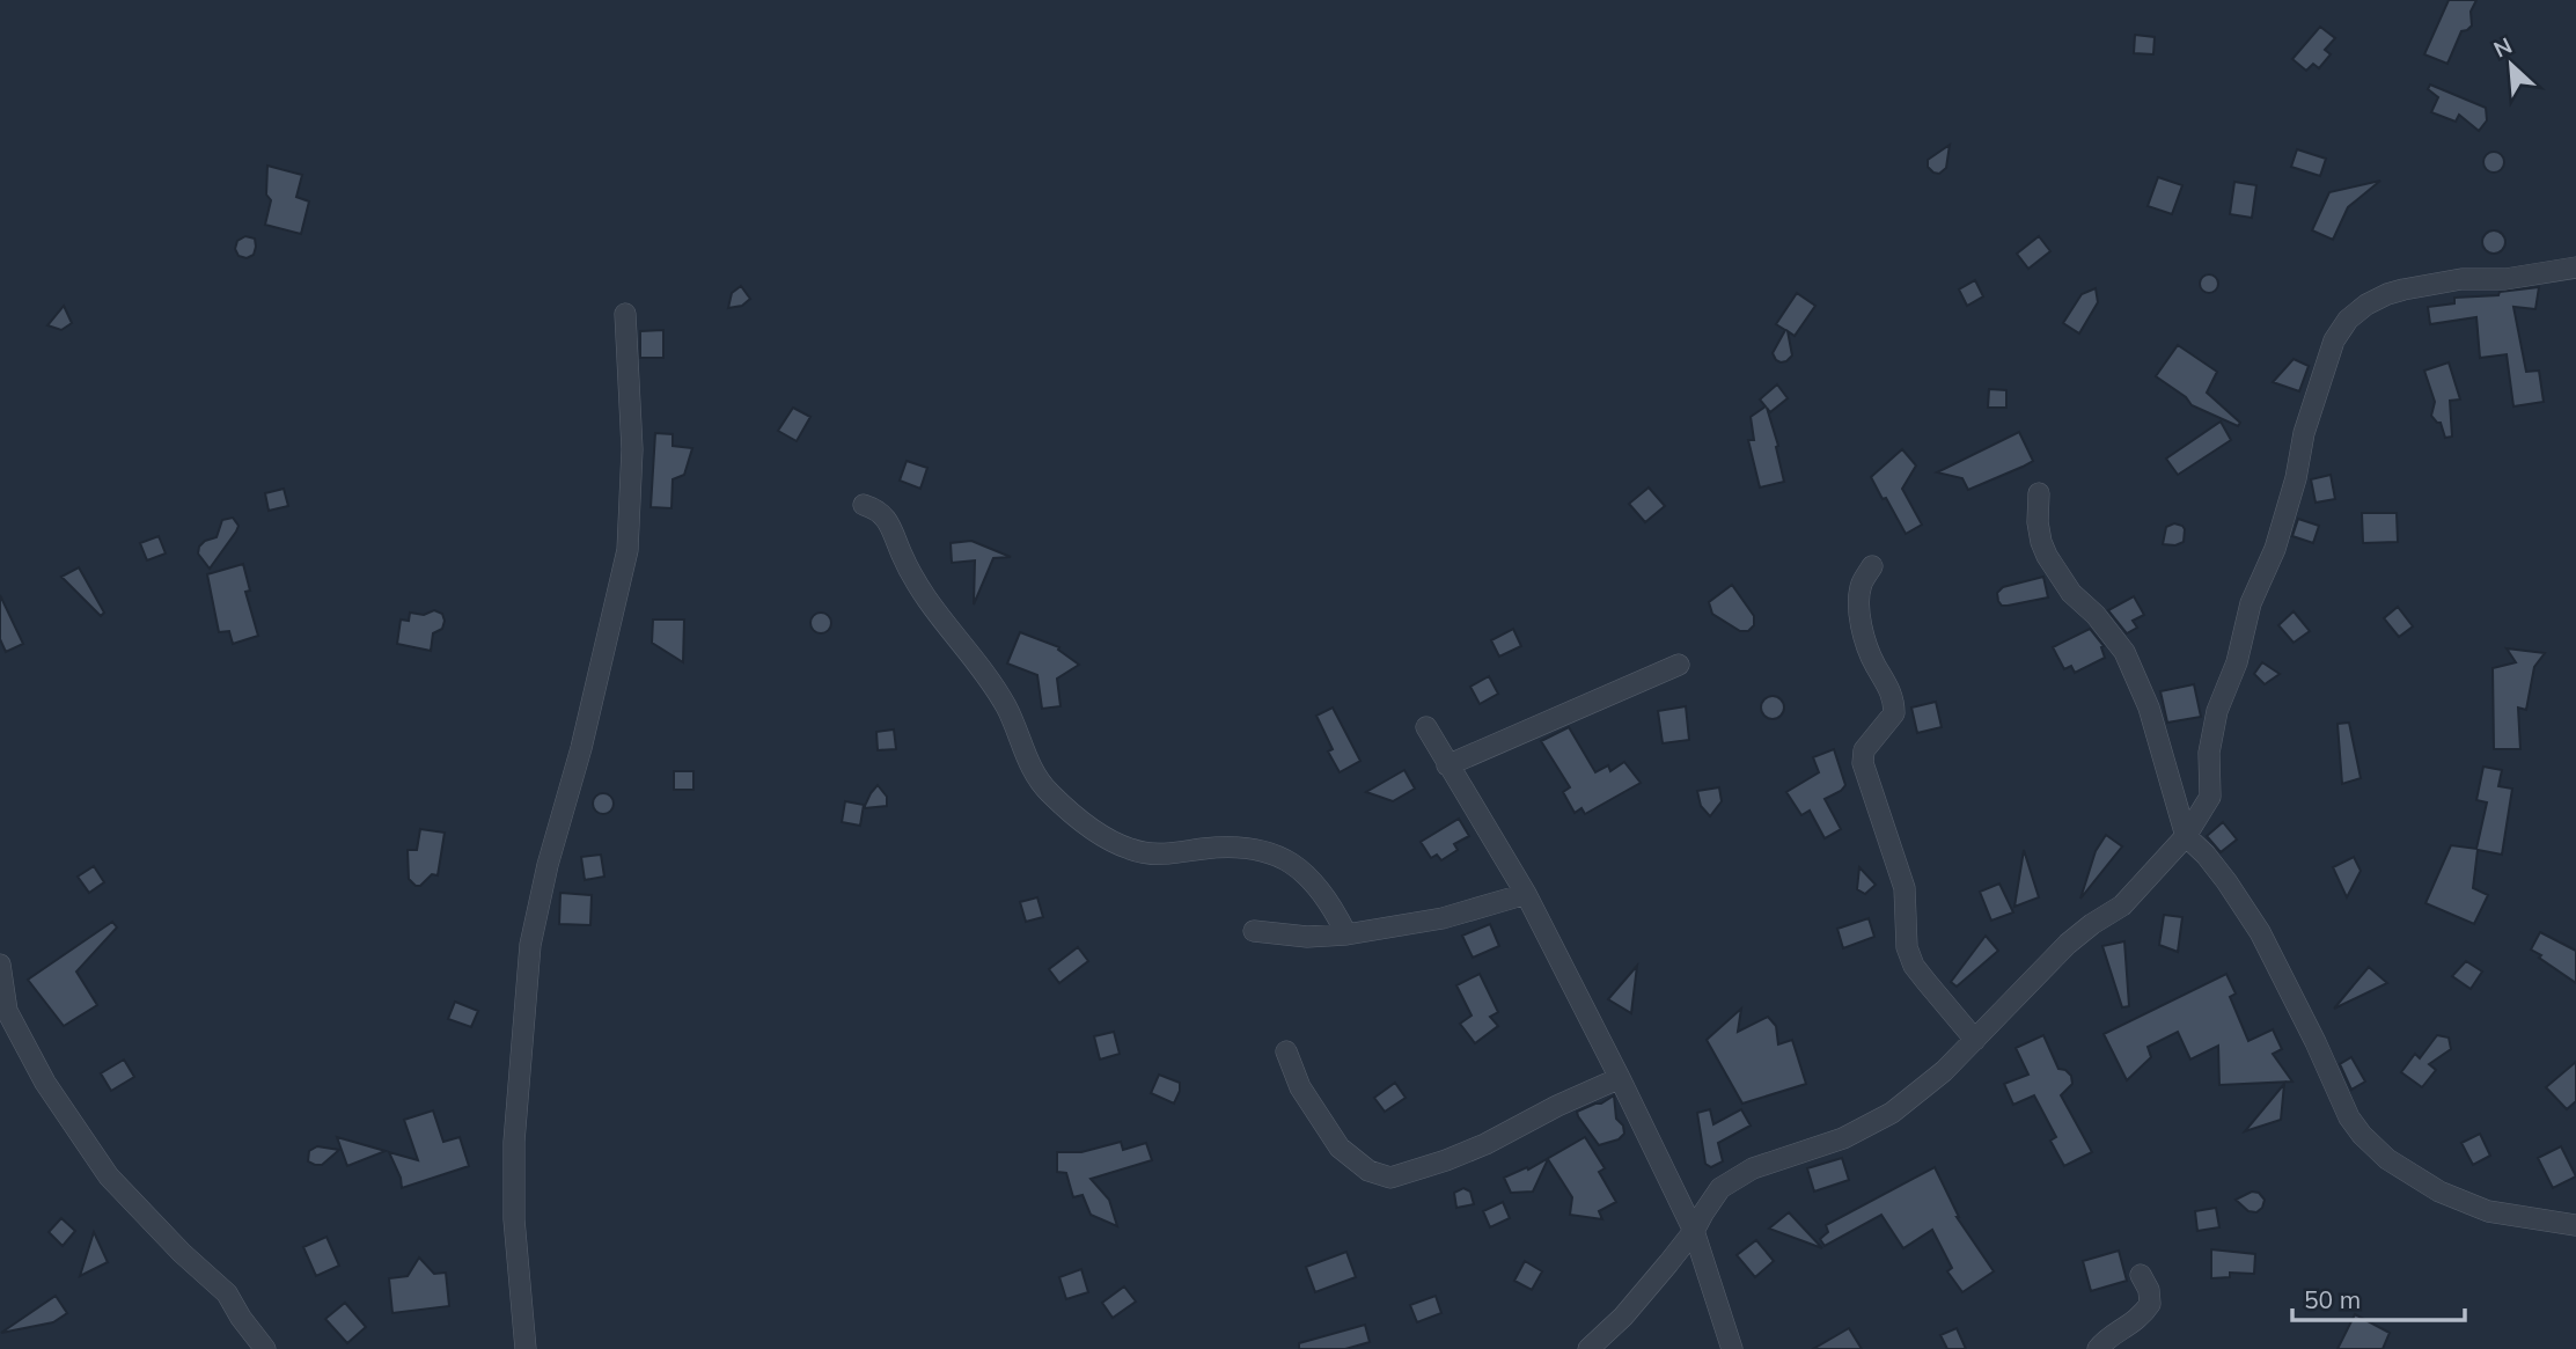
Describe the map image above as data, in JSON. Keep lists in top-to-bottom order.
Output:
{
  "scale_bar": "50 m",
  "north": "top left"
}
